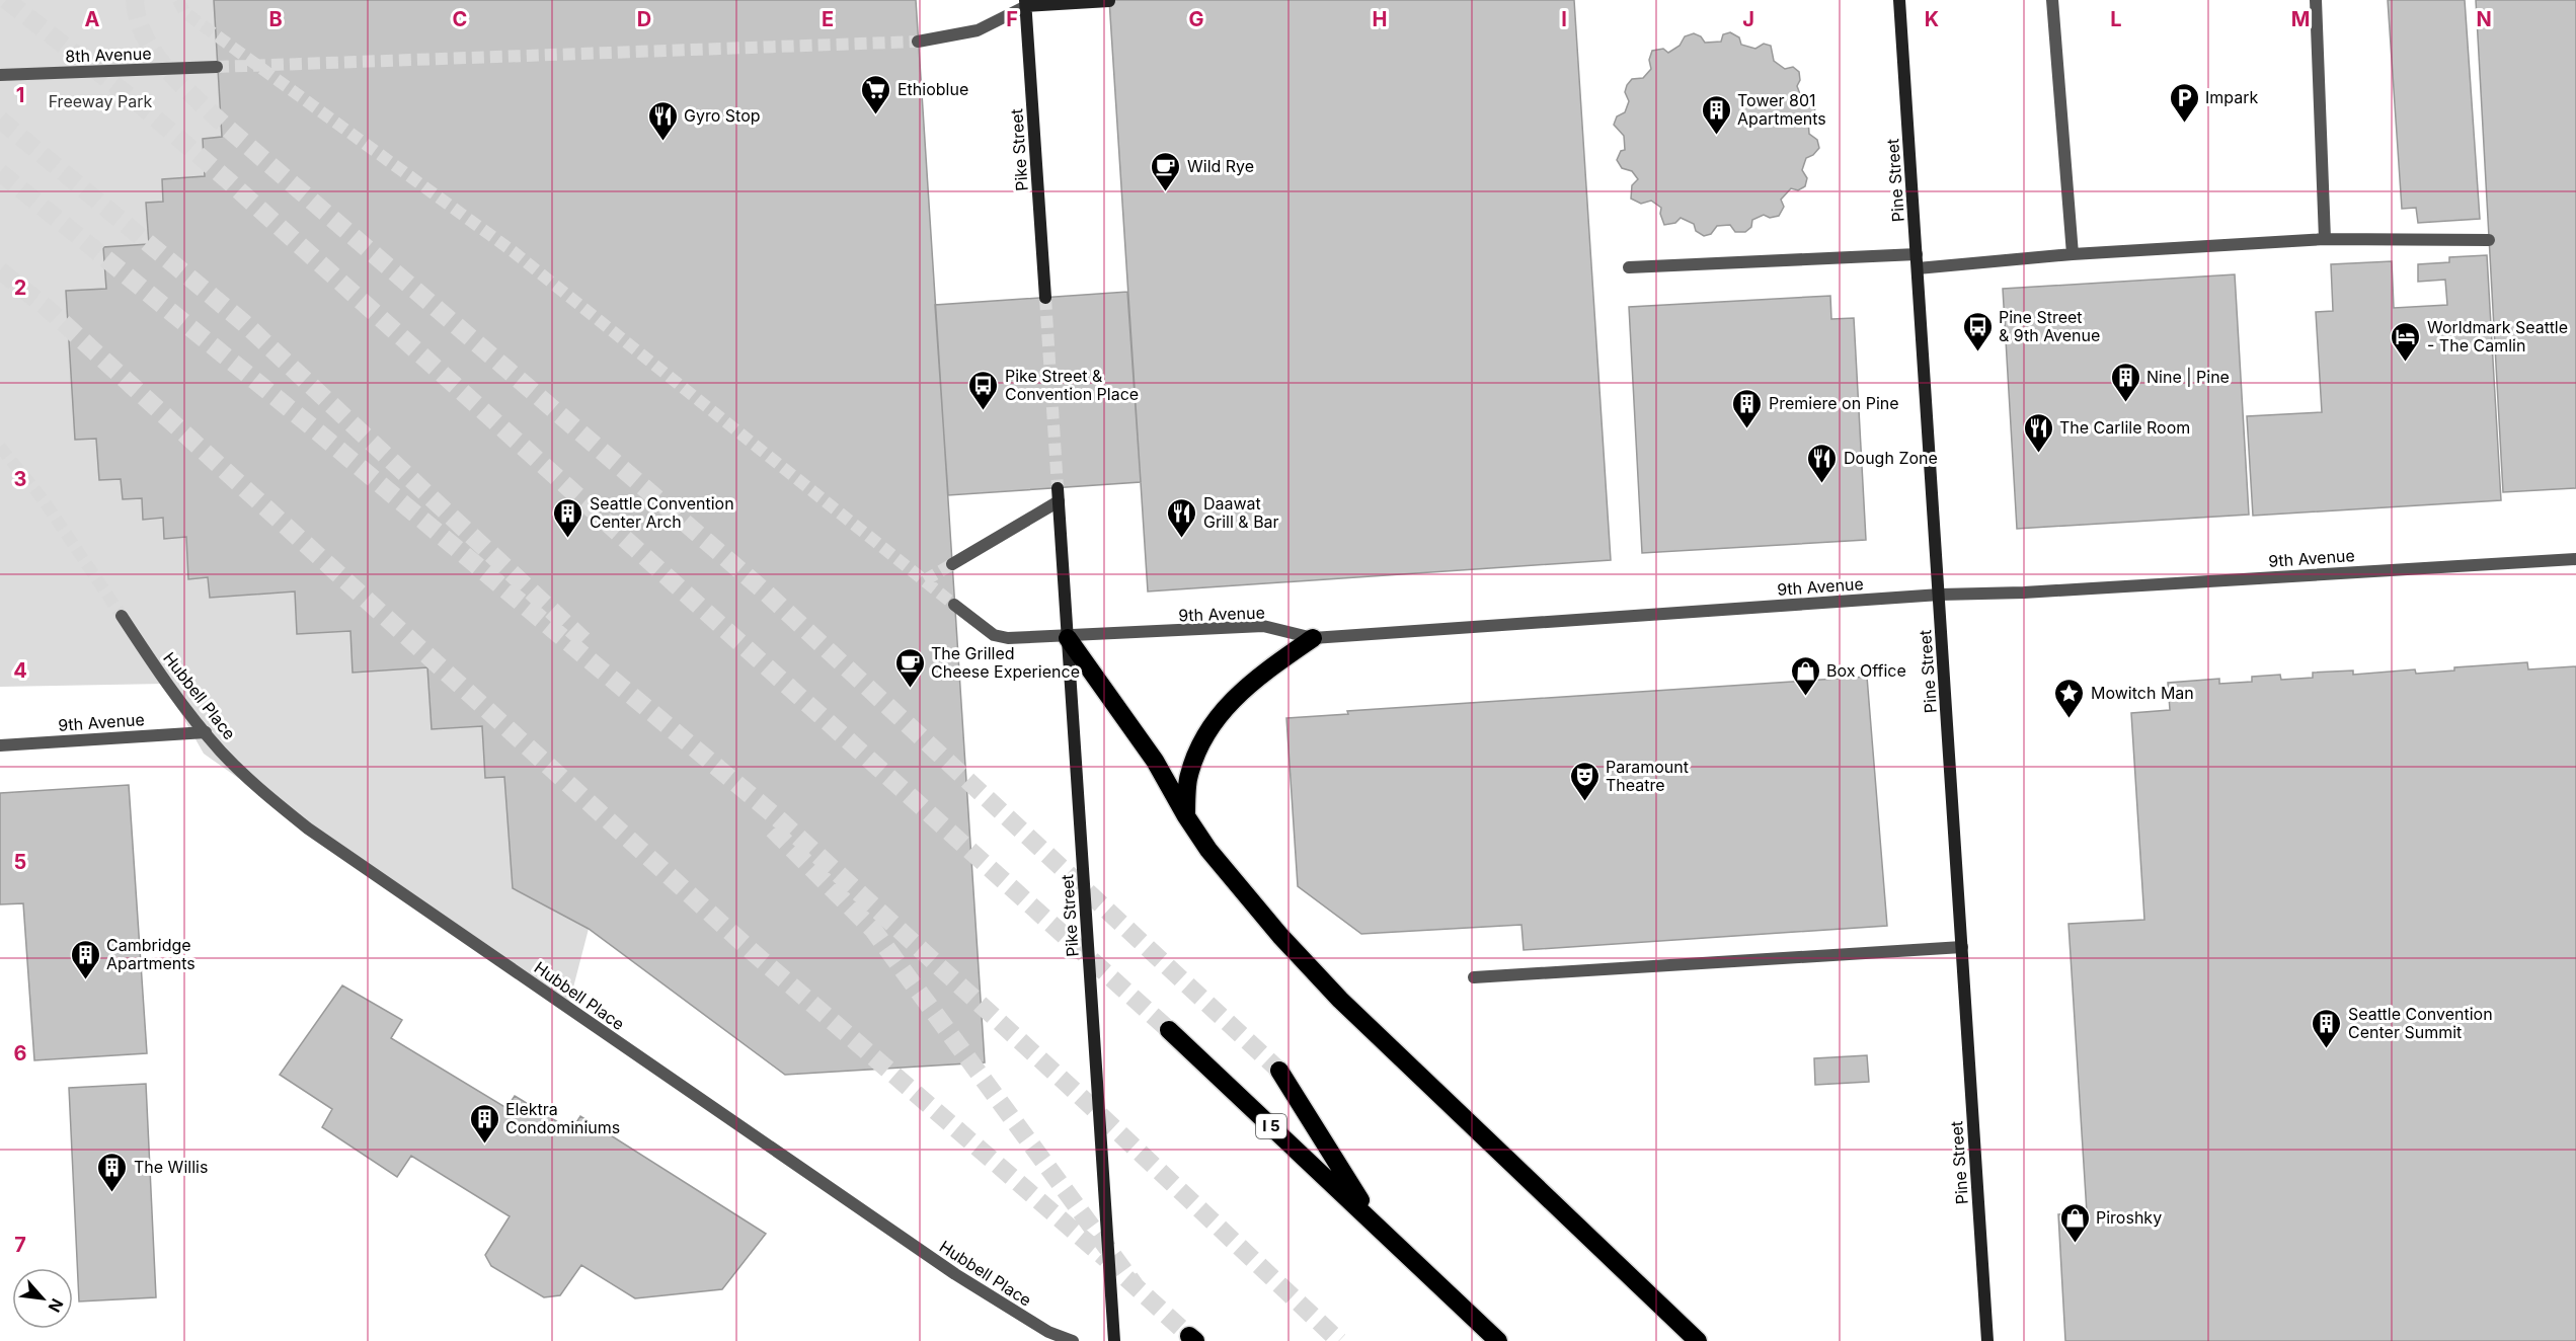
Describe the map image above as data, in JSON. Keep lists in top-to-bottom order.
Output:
{
  "streets": {
    "highway": ["I 5"],
    "main road": ["Pike Street", "Pine Street"],
    "street": ["8th Avenue", "9th Avenue", "Hubbell Place"]
  },
  "crossings": [
    ["Pike Street", "9th Avenue"],
    ["Pine Street", "9th Avenue"],
    ["9th Avenue", "Hubbell Place"]
  ],
  "parks": ["Freeway Park"],
  "places": {
    "supermarket": ["Ethioblue"],
    "parking": ["Impark"],
    "building": [
      "Tower 801 Apartments",
      "Nine | Pine",
      "Premiere on Pine",
      "Seattle Convention Center Arch",
      "Cambridge Apartments",
      "Seattle Convention Center Summit",
      "Elektra Condominiums",
      "The Willis"
    ],
    "restaurant": [
      "Gyro Stop",
      "The Carlile Room",
      "Dough Zone",
      "Daawat Grill & Bar"
    ],
    "cafe": ["Wild Rye", "The Grilled Cheese Experience"],
    "bus stop": ["Pine Street & 9th Avenue", "Pike Street & Convention Place"],
    "hotel": ["Worldmark Seattle - The Camlin"],
    "shop": ["Box Office", "Piroshky"],
    "place": ["Mowitch Man"],
    "theatre": ["Paramount Theatre"]
  },
  "north": "bottom right",
  "grid": {
    "columns": [
      "A",
      "B",
      "C",
      "D",
      "E",
      "F",
      "G",
      "H",
      "I",
      "J",
      "K",
      "L",
      "M",
      "N"
    ],
    "rows": [
      "1",
      "2",
      "3",
      "4",
      "5",
      "6",
      "7"
    ]
  }
}
